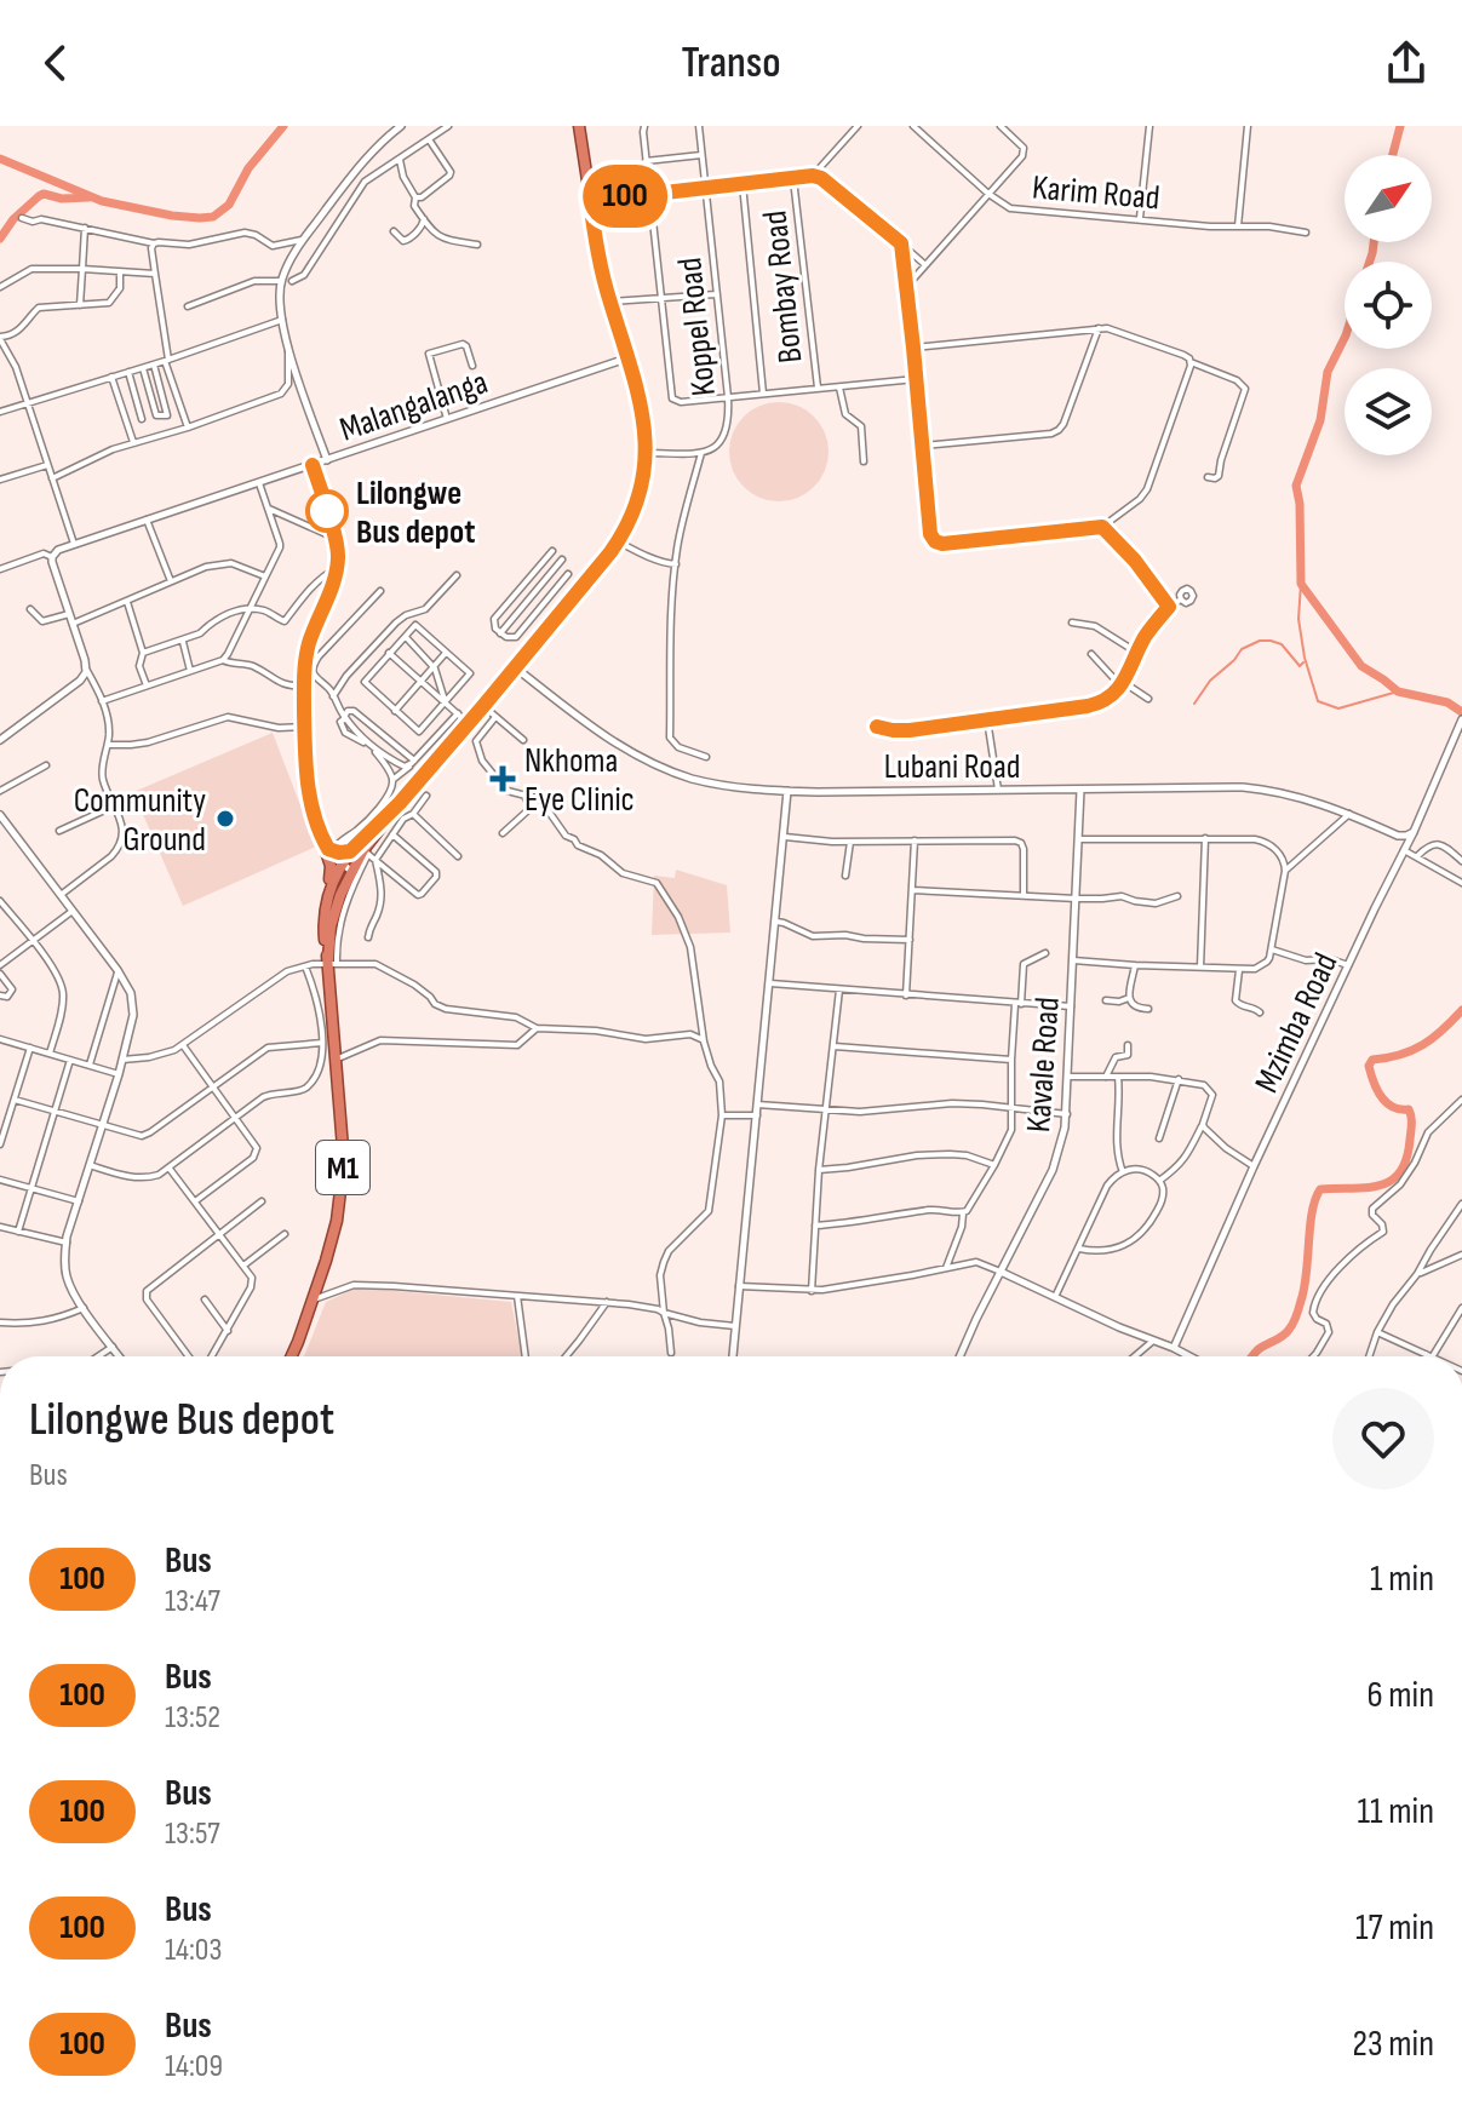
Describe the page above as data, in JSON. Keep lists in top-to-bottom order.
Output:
{
  "streets": {
    "highway": ["M1"],
    "street": [
      "Karim Road",
      "Bombay Road",
      "Koppel Road",
      "Malangalanga",
      "Lubani Road",
      "Mzimba Road",
      "Kavale Road"
    ]
  },
  "crossings": [
    ["Malangalanga", "M1"],
    ["Lubani Road", "Mzimba Road"],
    ["Lubani Road", "Kavale Road"],
    ["Lubani Road", "M1"]
  ],
  "places": {
    "other": ["Lilongwe Bus depot", "Community Ground"],
    "health": ["Nkhoma Eye Clinic"]
  },
  "lines": ["bus line 100"],
  "north": "top right",
  "page": {
    "header": "Transo",
    "on_map": "100",
    "heading": ["Lilongwe Bus depot", "Bus"],
    "list": [
      {
        "mark": "100",
        "name": "Bus",
        "note": "13:47",
        "value": "1 min"
      },
      {
        "mark": "100",
        "name": "Bus",
        "note": "13:52",
        "value": "6 min"
      },
      {
        "mark": "100",
        "name": "Bus",
        "note": "13:57",
        "value": "11 min"
      },
      {
        "mark": "100",
        "name": "Bus",
        "note": "14:03",
        "value": "17 min"
      },
      {
        "mark": "100",
        "name": "Bus",
        "note": "14:09",
        "value": "23 min"
      }
    ]
  }
}
